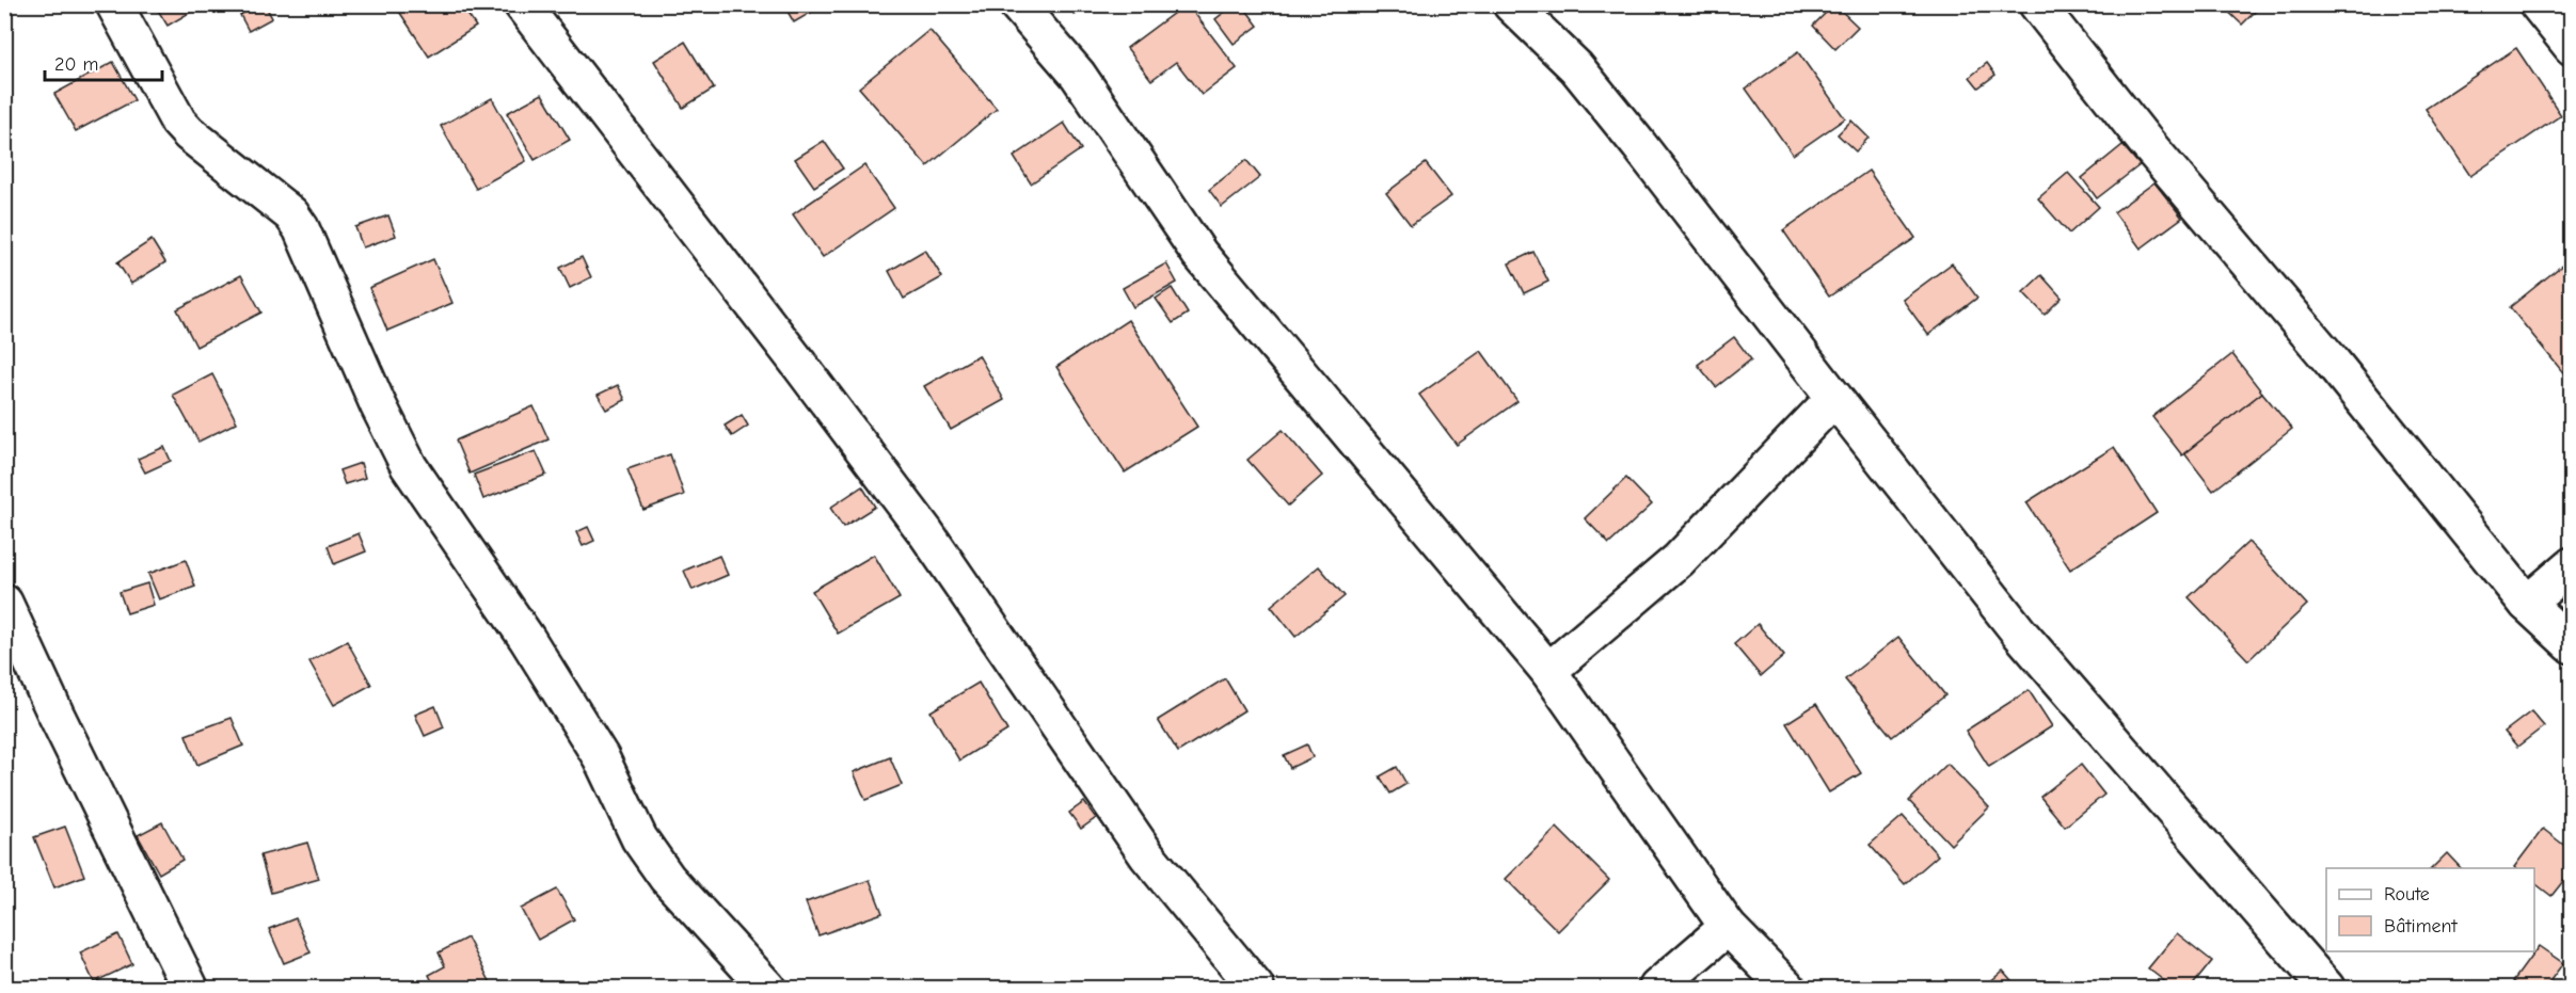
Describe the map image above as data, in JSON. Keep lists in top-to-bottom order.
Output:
{
  "legend": ["Route", "Bâtiment"],
  "scale_bar": "20 m"
}
